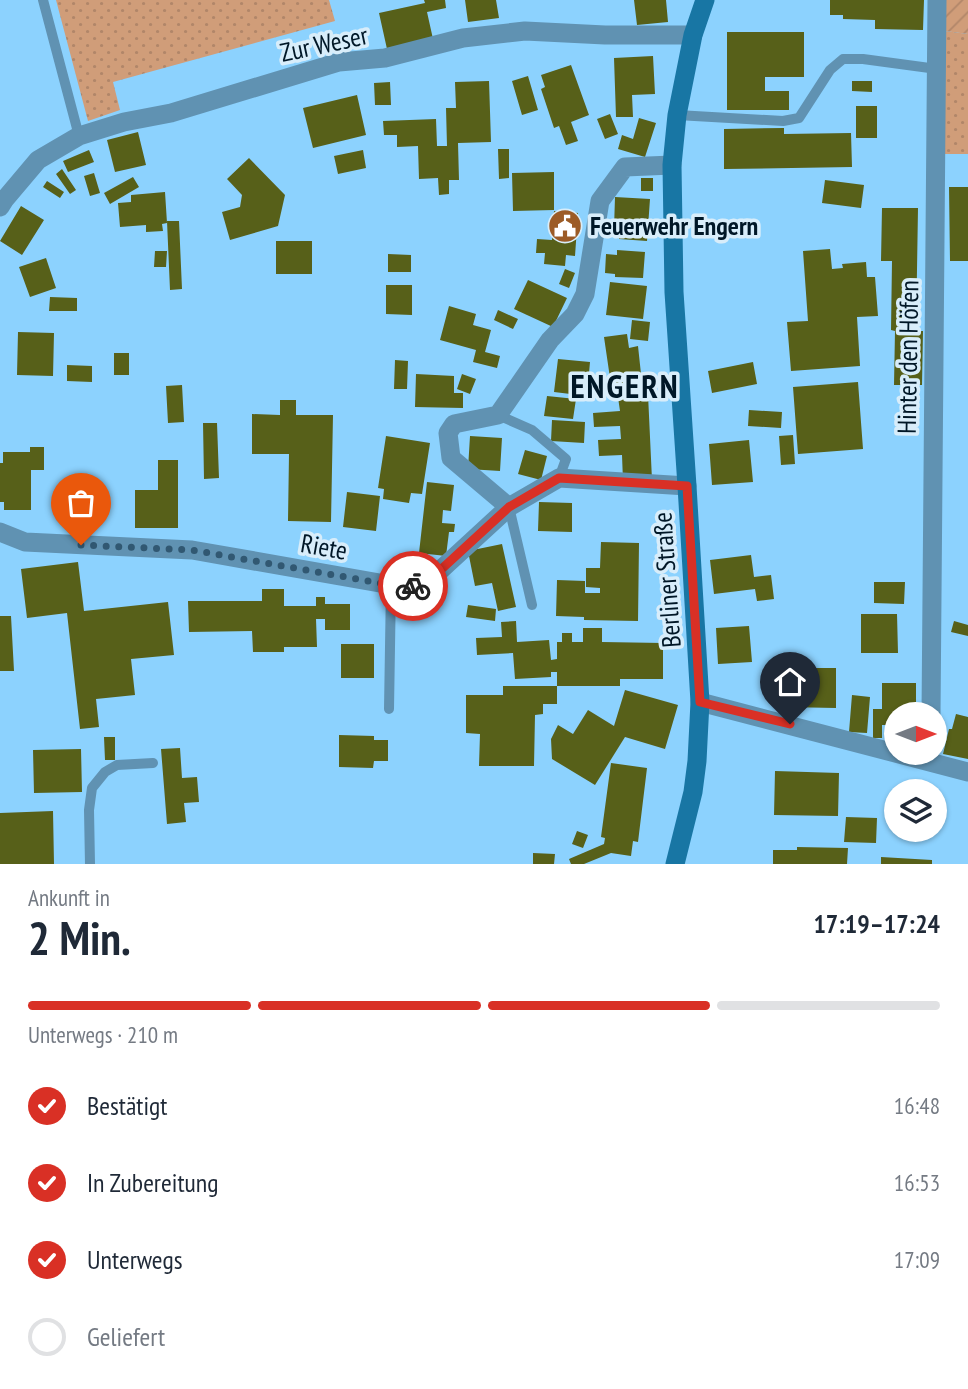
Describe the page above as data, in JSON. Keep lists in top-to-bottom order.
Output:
{
  "streets": {
    "main road": ["Berliner Straße"],
    "street": ["Zur Weser", "Hinter den Höfen", "Riete"]
  },
  "crossings": [
    ["Zur Weser", "Berliner Straße"]
  ],
  "districts": ["ENGERN"],
  "places": {
    "public building": ["Feuerwehr Engern"]
  },
  "north": "right",
  "page": {
    "heading": ["2 Min.", "Ankunft in", "17:19–17:24"],
    "bar": "Unterwegs · 210 m",
    "list": [
      ["Bestätigt", "16:48"],
      ["In Zubereitung", "16:53"],
      ["Unterwegs", "17:09"],
      "Geliefert"
    ]
  }
}
